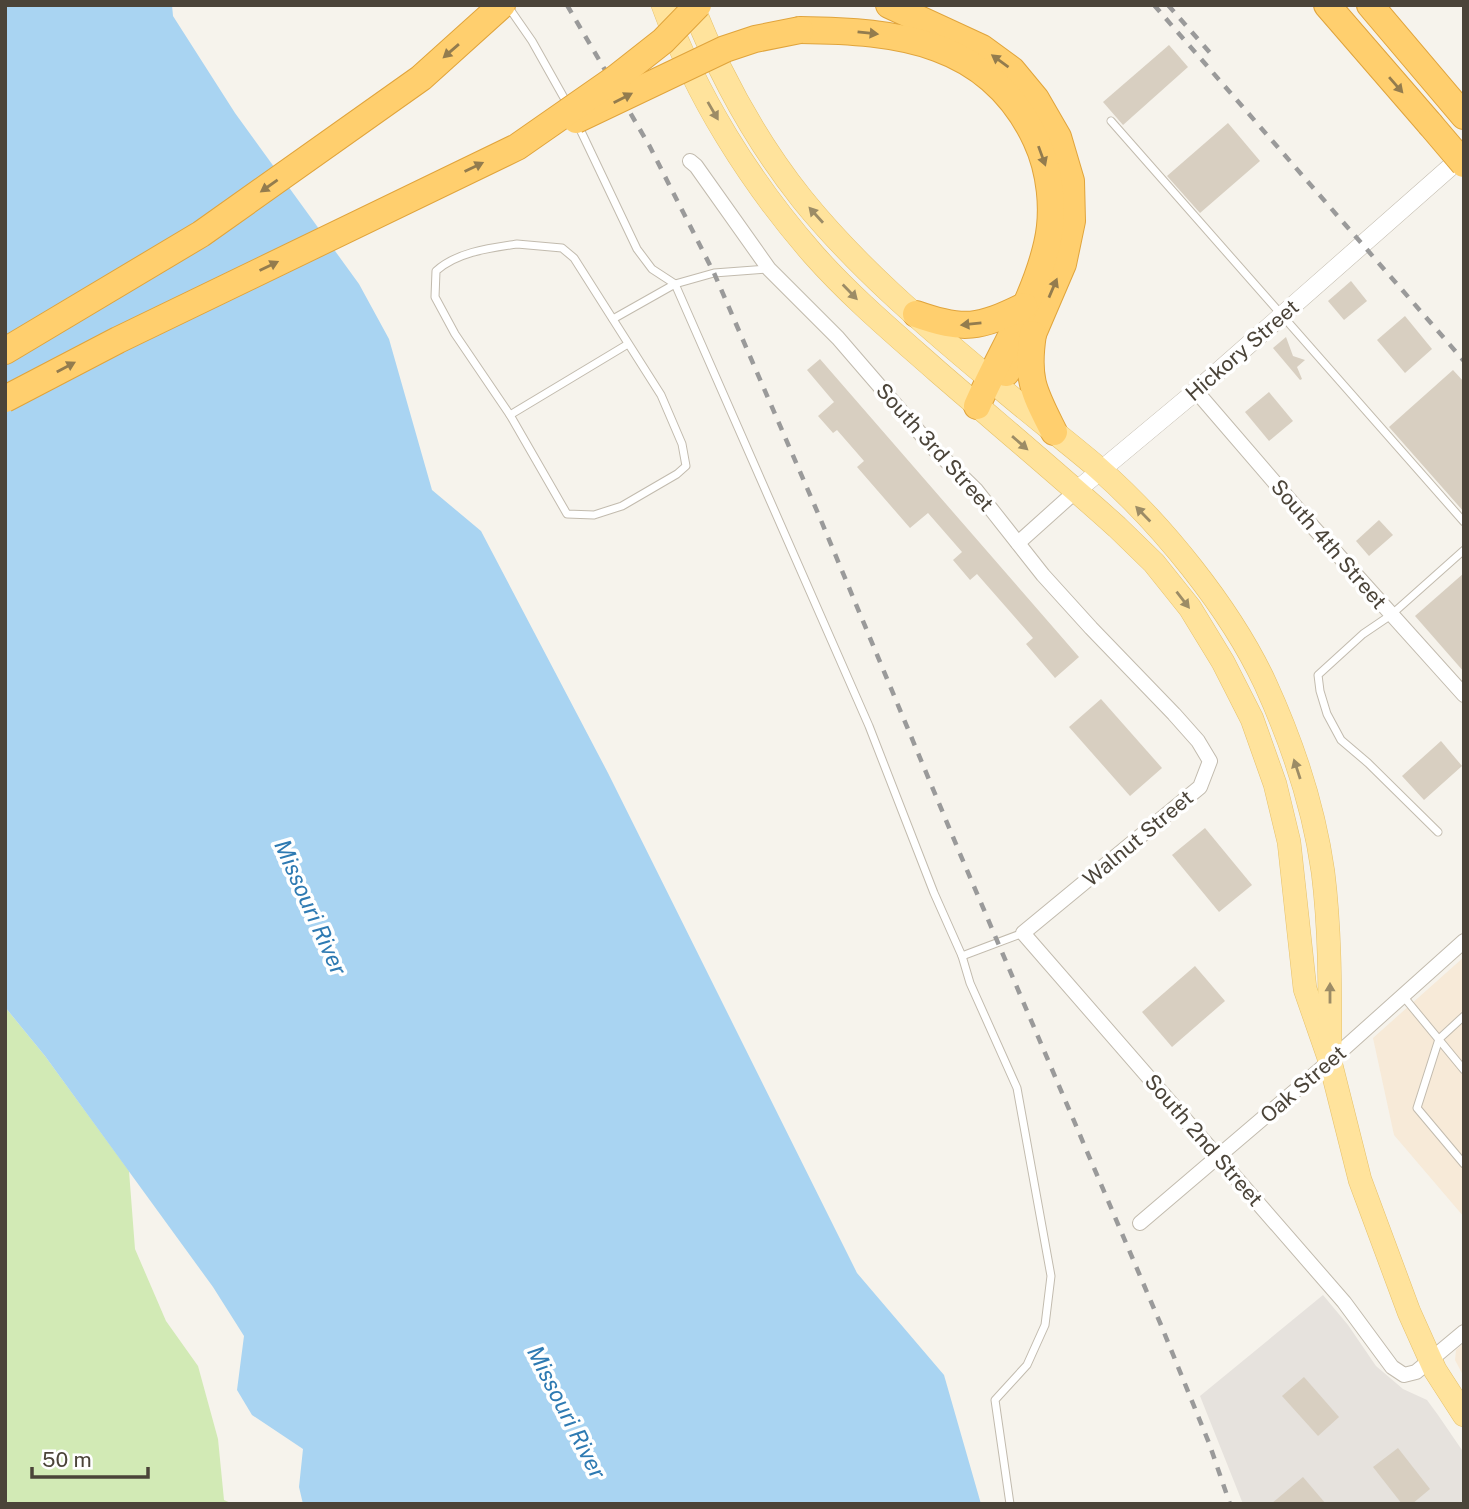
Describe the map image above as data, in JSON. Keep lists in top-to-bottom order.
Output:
{
  "streets": {
    "street": [
      "Hickory Street",
      "South 3rd Street",
      "South 4th Street",
      "Walnut Street",
      "Oak Street",
      "South 2nd Street"
    ]
  },
  "crossings": [
    ["Hickory Street", "South 3rd Street"],
    ["Hickory Street", "South 4th Street"],
    ["South 3rd Street", "Walnut Street"],
    ["Walnut Street", "South 2nd Street"],
    ["Oak Street", "South 2nd Street"]
  ],
  "water": ["Missouri River"],
  "scale_bar": "50 m"
}
